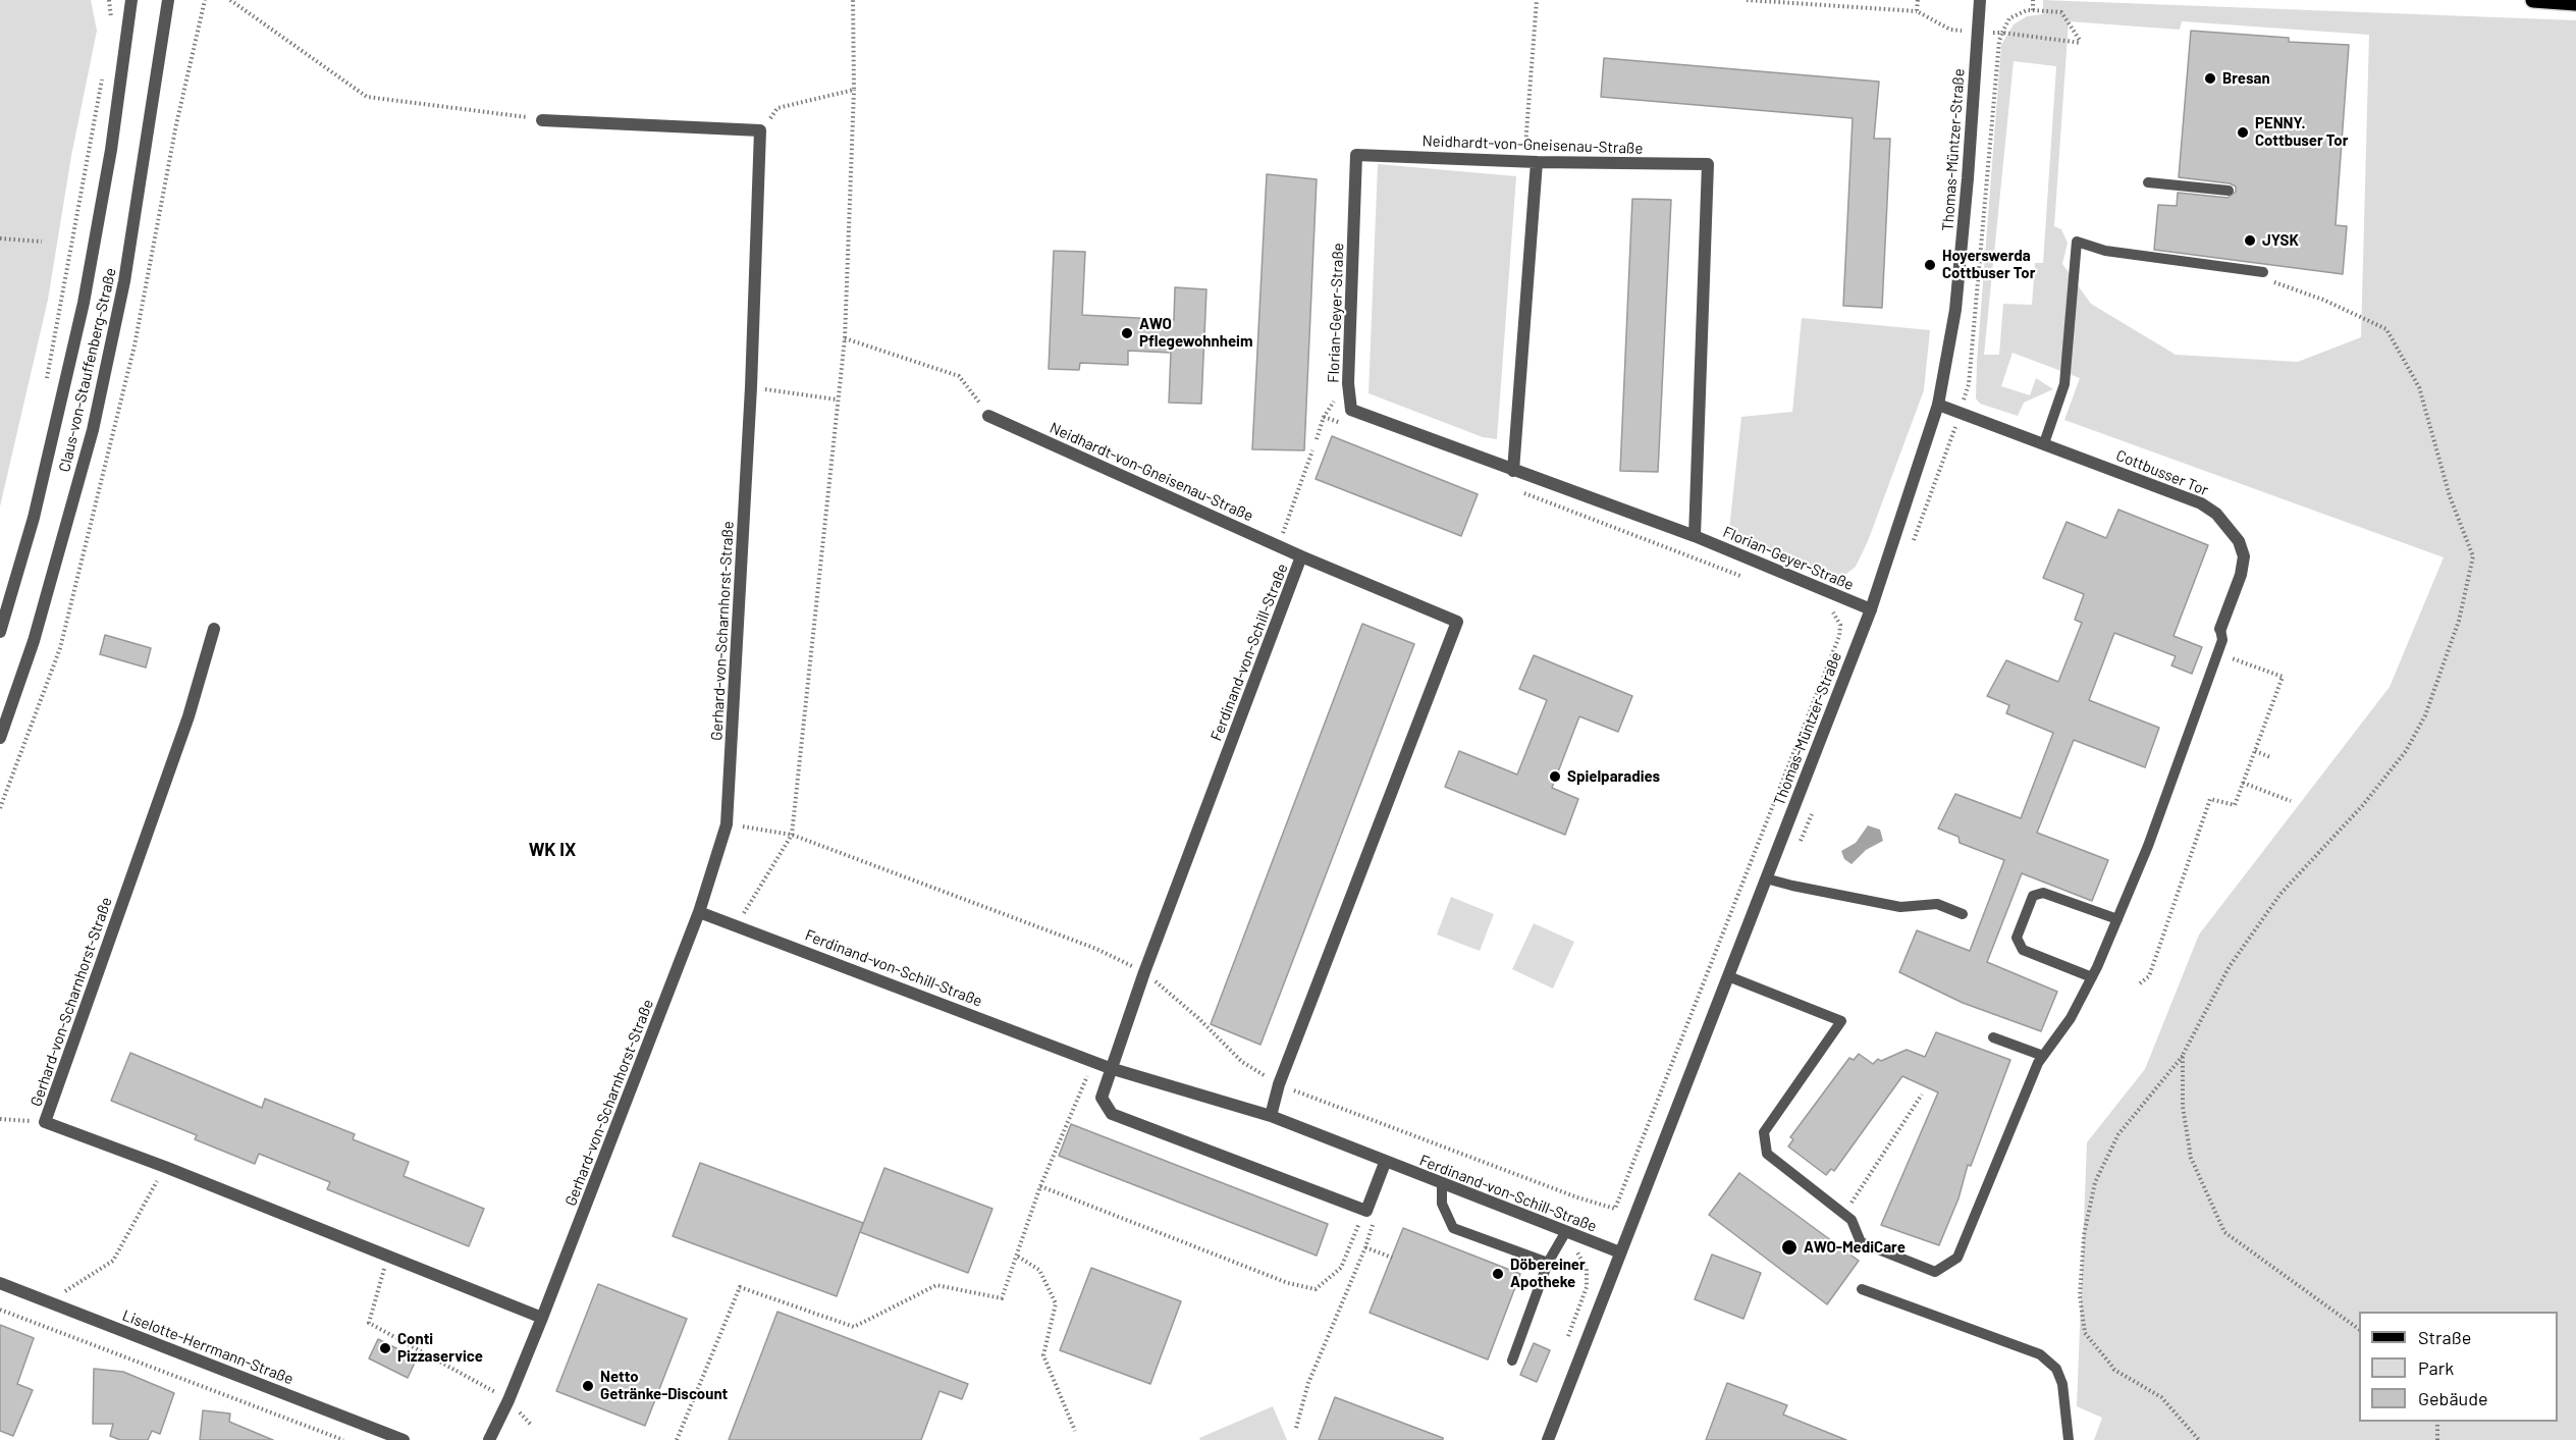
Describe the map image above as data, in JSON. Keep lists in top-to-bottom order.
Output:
{
  "streets": {
    "street": [
      "Neidhardt-von-Gneisenau-Straße",
      "Thomas-Müntzer-Straße",
      "Florian-Geyer-Straße",
      "Claus-von-Stauffenberg-Straße",
      "Cottbusser Tor",
      "Gerhard-von-Scharnhorst-Straße",
      "Ferdinand-von-Schill-Straße",
      "Liselotte-Herrmann-Straße"
    ]
  },
  "crossings": [
    ["Neidhardt-von-Gneisenau-Straße", "Florian-Geyer-Straße"],
    ["Neidhardt-von-Gneisenau-Straße", "Ferdinand-von-Schill-Straße"],
    ["Thomas-Müntzer-Straße", "Florian-Geyer-Straße"],
    ["Thomas-Müntzer-Straße", "Cottbusser Tor"],
    ["Thomas-Müntzer-Straße", "Ferdinand-von-Schill-Straße"],
    ["Gerhard-von-Scharnhorst-Straße", "Ferdinand-von-Schill-Straße"]
  ],
  "districts": ["WK IX"],
  "places": [
    "Bresan",
    "PENNY. Cottbuser Tor",
    "JYSK",
    "Hoyerswerda Cottbuser Tor",
    "AWO Pflegewohnheim",
    "Spielparadies",
    "AWO-MediCare",
    "Döbereiner Apotheke",
    "Conti Pizzaservice",
    "Netto Getränke-Discount"
  ],
  "legend": ["Straße", "Park", "Gebäude"]
}
